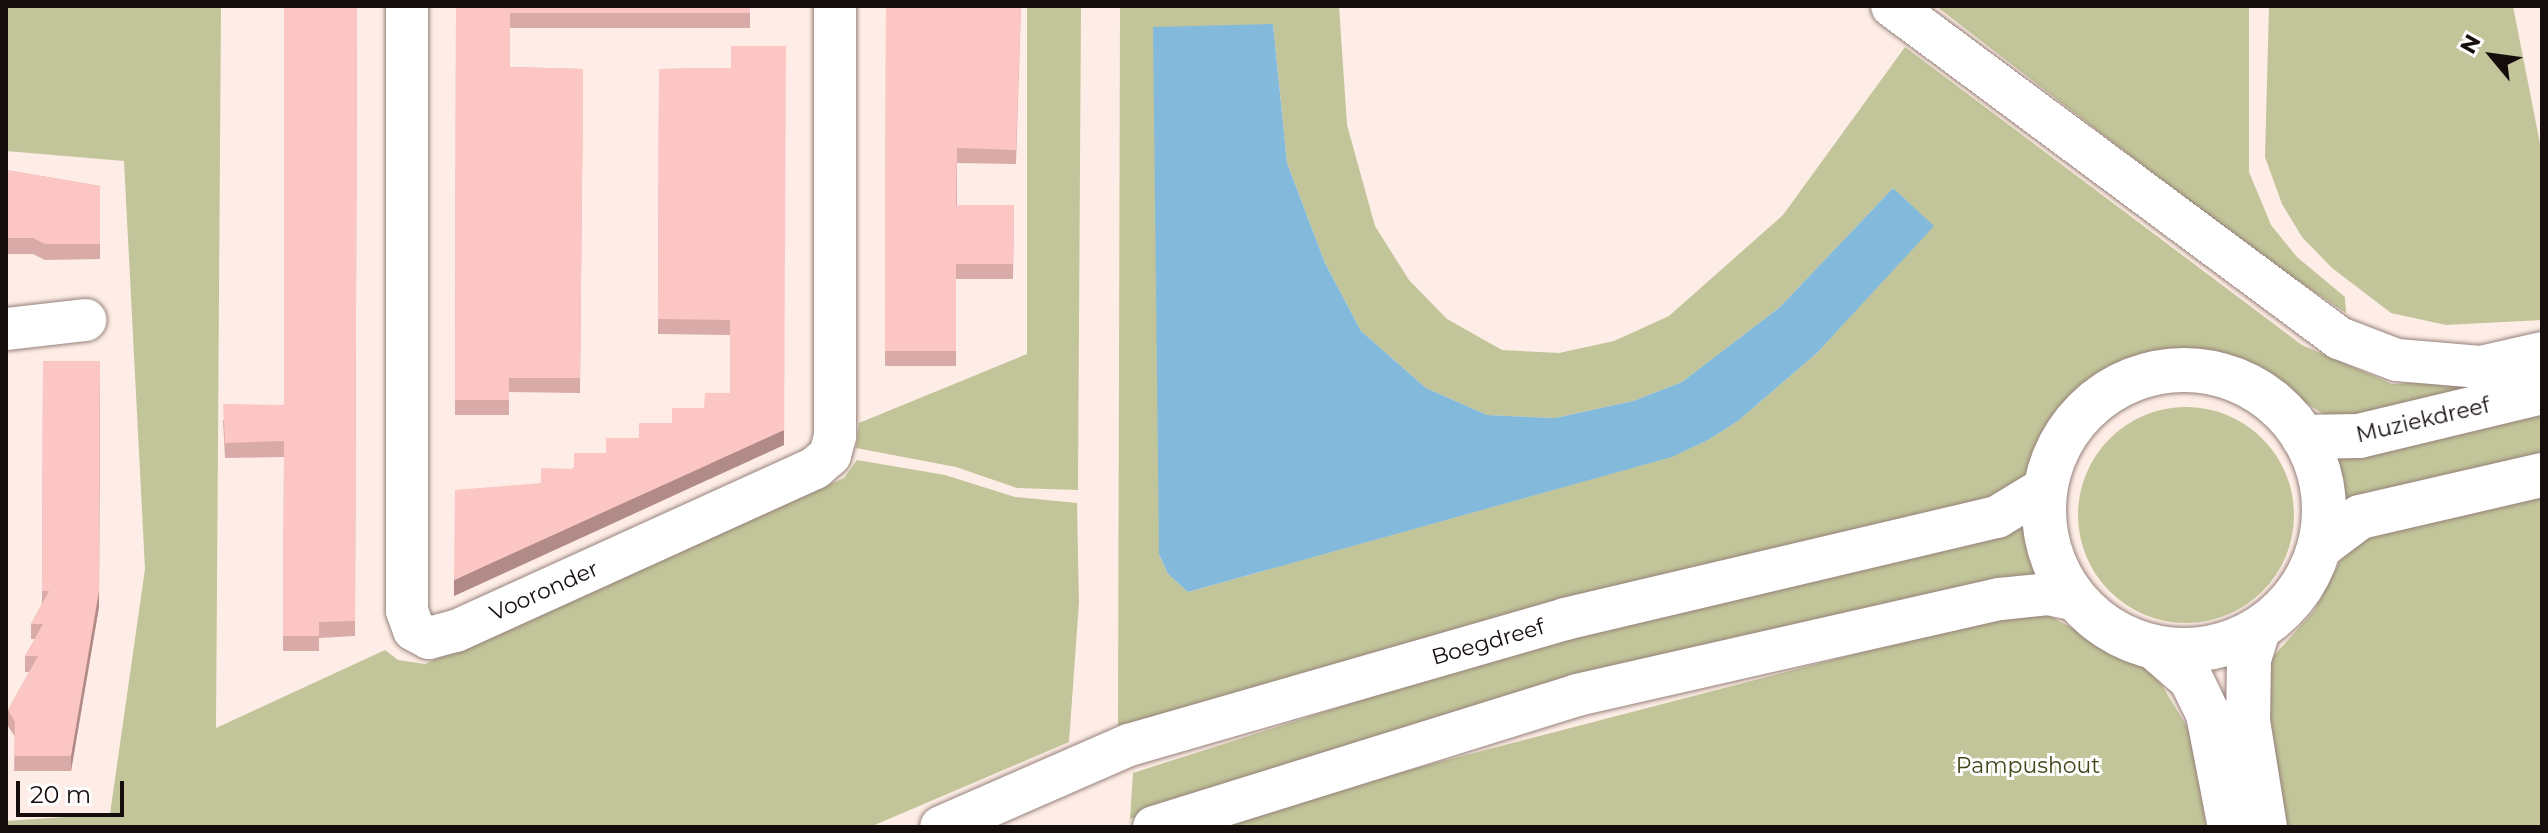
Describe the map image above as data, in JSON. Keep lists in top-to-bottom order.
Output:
{
  "streets": {
    "main road": ["Muziekdreef"],
    "street": ["Vooronder", "Boegdreef"]
  },
  "crossings": [
    ["Muziekdreef", "Boegdreef"]
  ],
  "parks": ["Pampushout"],
  "scale_bar": "20 m",
  "north": "top left"
}
